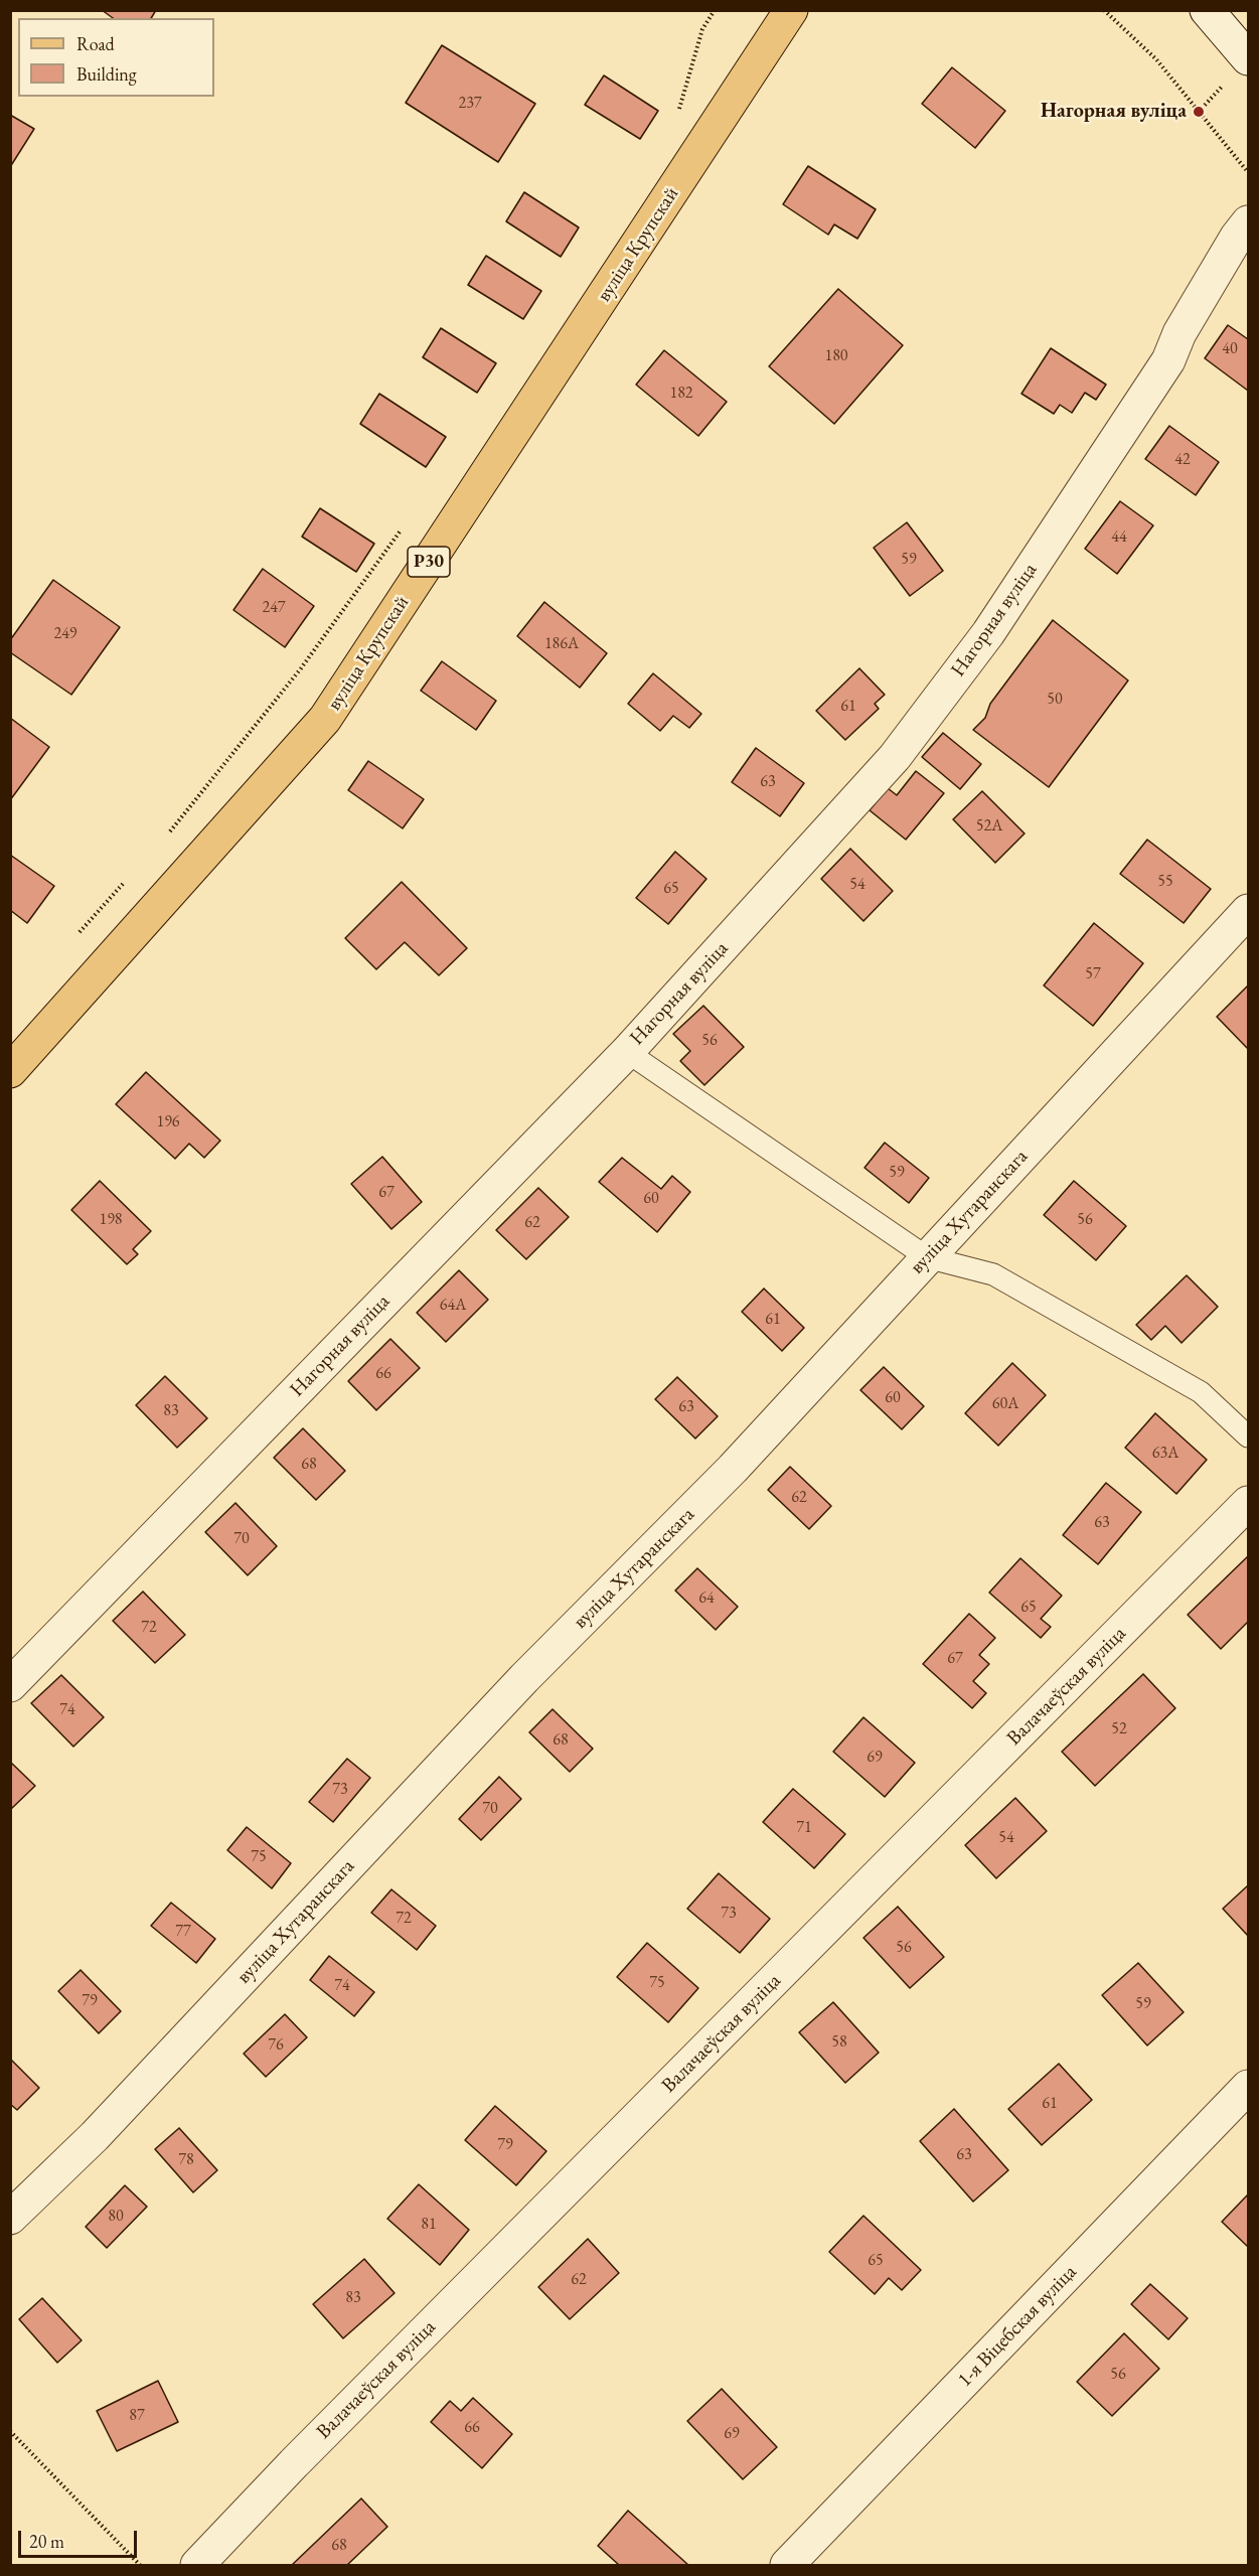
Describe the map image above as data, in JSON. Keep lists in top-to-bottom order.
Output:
{
  "streets": {
    "main road": ["вуліца Крупскай", "Р30"],
    "street": [
      "Нагорная вуліца",
      "вуліца Хутаранскага",
      "Валачаеўская вуліца",
      "1-я Віцебская вуліца"
    ]
  },
  "places": ["Нагорная вуліца"],
  "house_numbers": [
    "237",
    "40",
    "180",
    "182",
    "42",
    "44",
    "59",
    "247",
    "249",
    "186А",
    "50",
    "61",
    "63",
    "52А",
    "55",
    "54",
    "65",
    "57",
    "56",
    "196",
    "59",
    "67",
    "60",
    "198",
    "56",
    "62",
    "64А",
    "61",
    "66",
    "60",
    "60А",
    "63",
    "83",
    "63А",
    "68",
    "62",
    "63",
    "70",
    "64",
    "65",
    "72",
    "67",
    "74",
    "52",
    "68",
    "69",
    "73",
    "70",
    "71",
    "54",
    "75",
    "73",
    "72",
    "77",
    "56",
    "75",
    "74",
    "79",
    "59",
    "58",
    "76",
    "61",
    "79",
    "63",
    "78",
    "80",
    "81",
    "65",
    "62",
    "83",
    "56",
    "87",
    "66",
    "69",
    "68"
  ],
  "legend": ["Road", "Building"],
  "scale_bar": "20 m"
}
